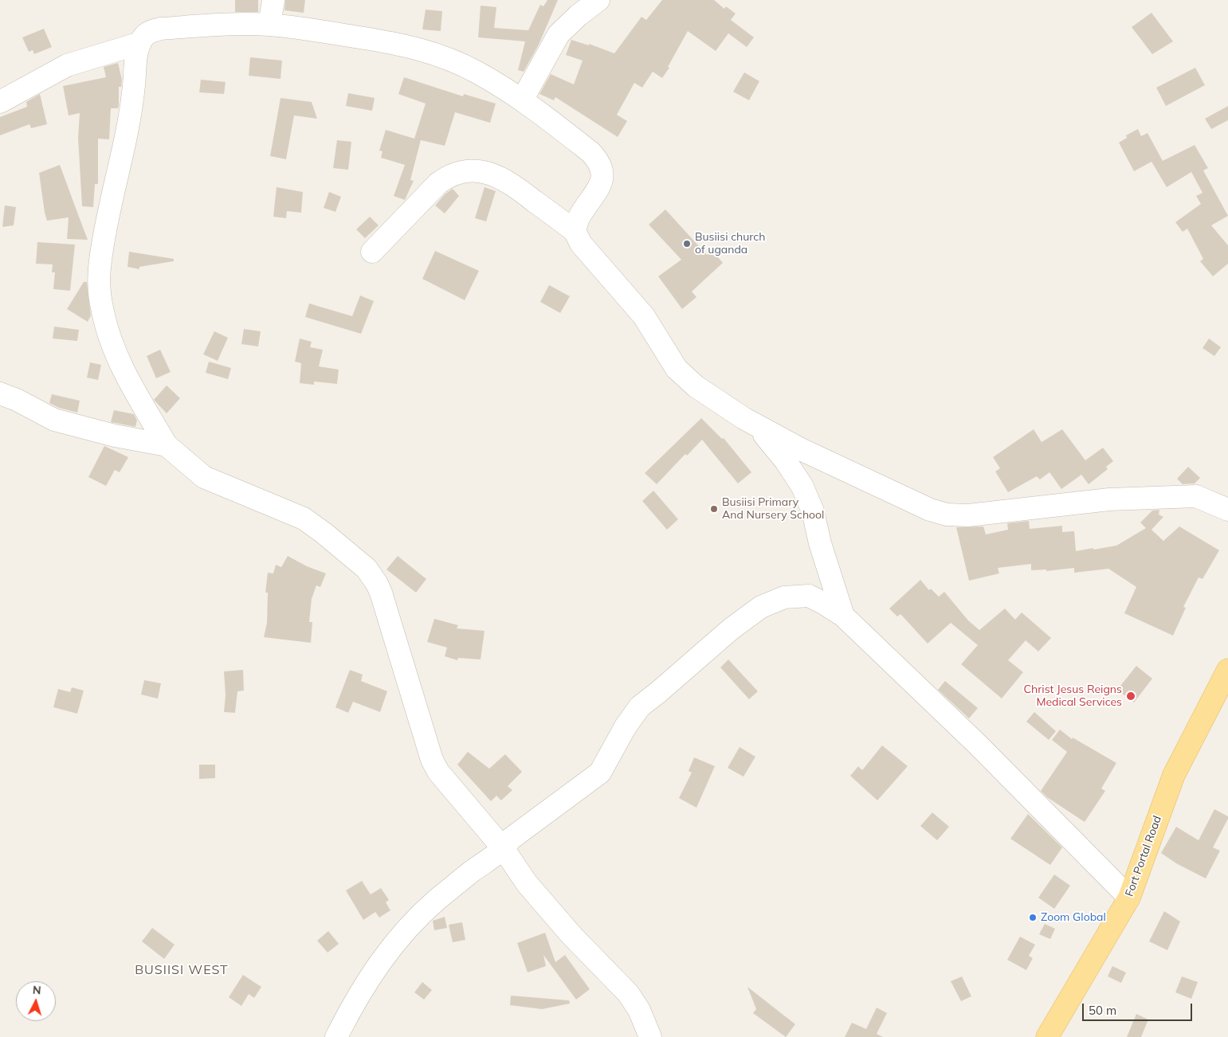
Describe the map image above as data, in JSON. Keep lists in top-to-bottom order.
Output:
{
  "streets": {
    "main road": ["Fort Portal Road"]
  },
  "districts": ["BUSIISI WEST"],
  "places": [
    "Busiisi church of uganda",
    "Busiisi Primary And Nursery School",
    "Christ Jesus Reigns Medical Services",
    "Zoom Global"
  ],
  "scale_bar": "50 m",
  "north": "top"
}
